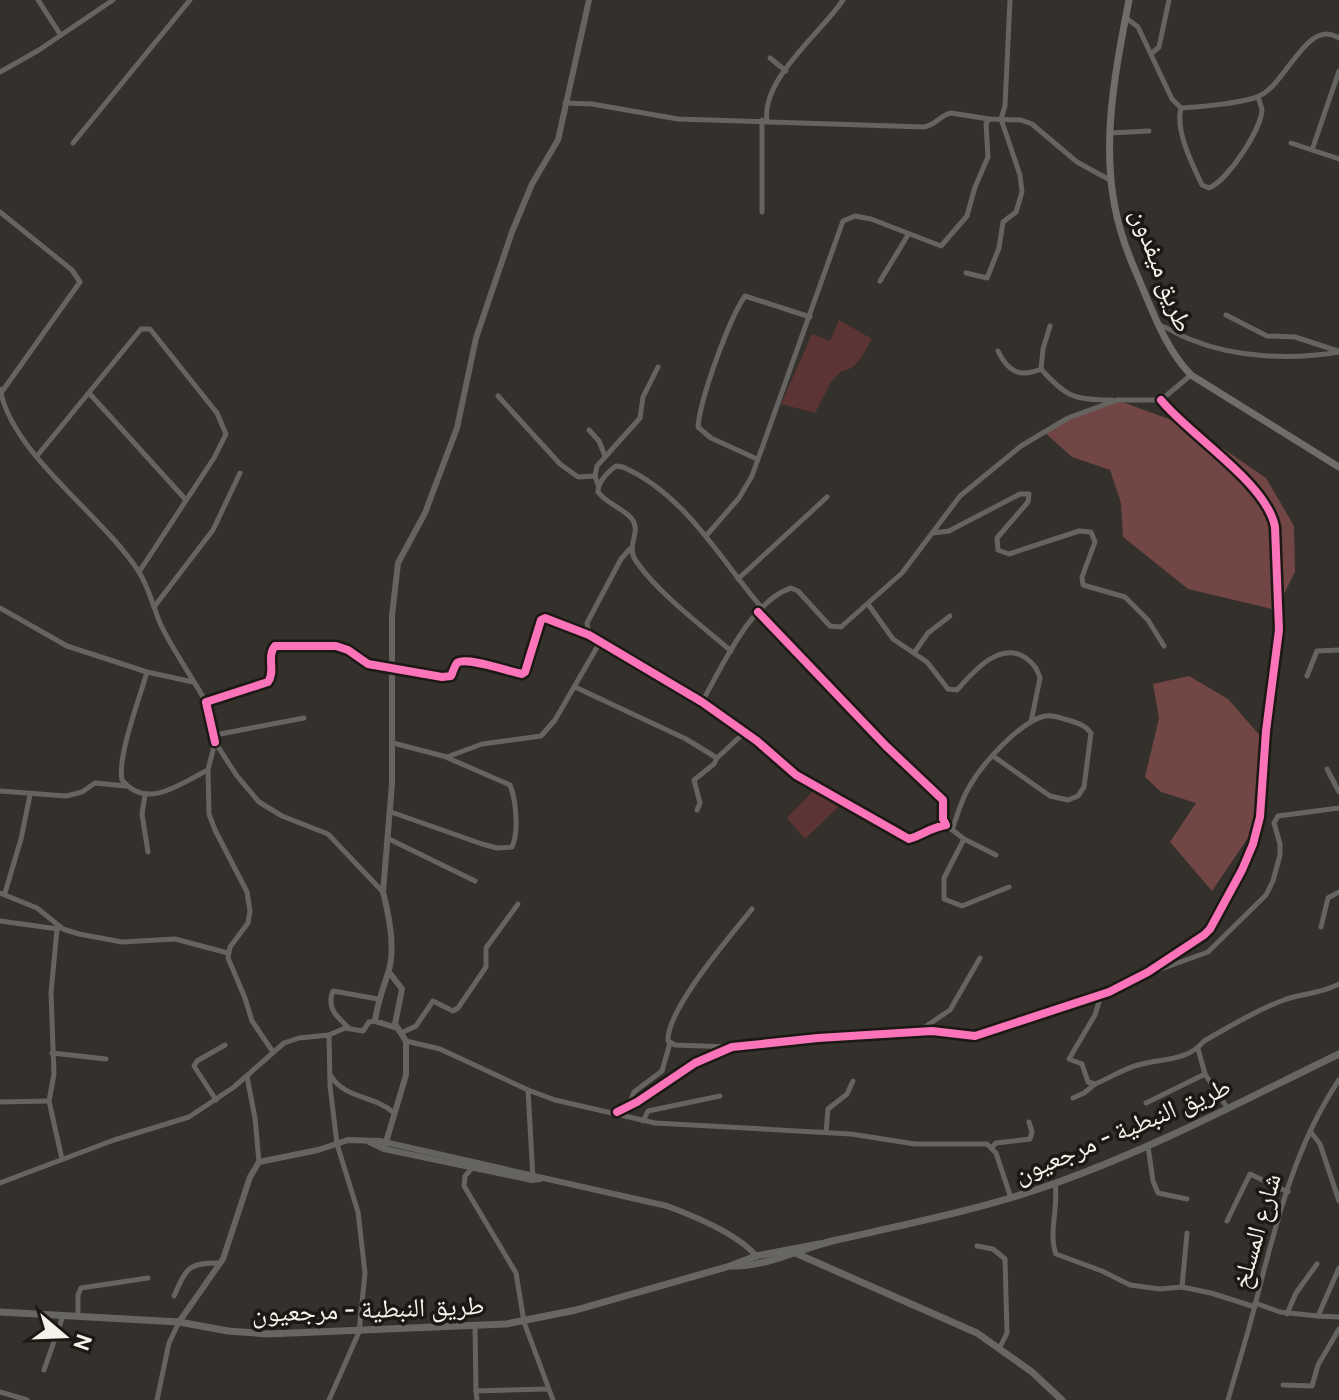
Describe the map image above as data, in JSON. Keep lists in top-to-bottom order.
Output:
{
  "streets": {
    "main road": ["طريق ميفدون", "طريق النبطية - مرجعيون"],
    "street": ["شارع المسلخ"]
  },
  "north": "right"
}
